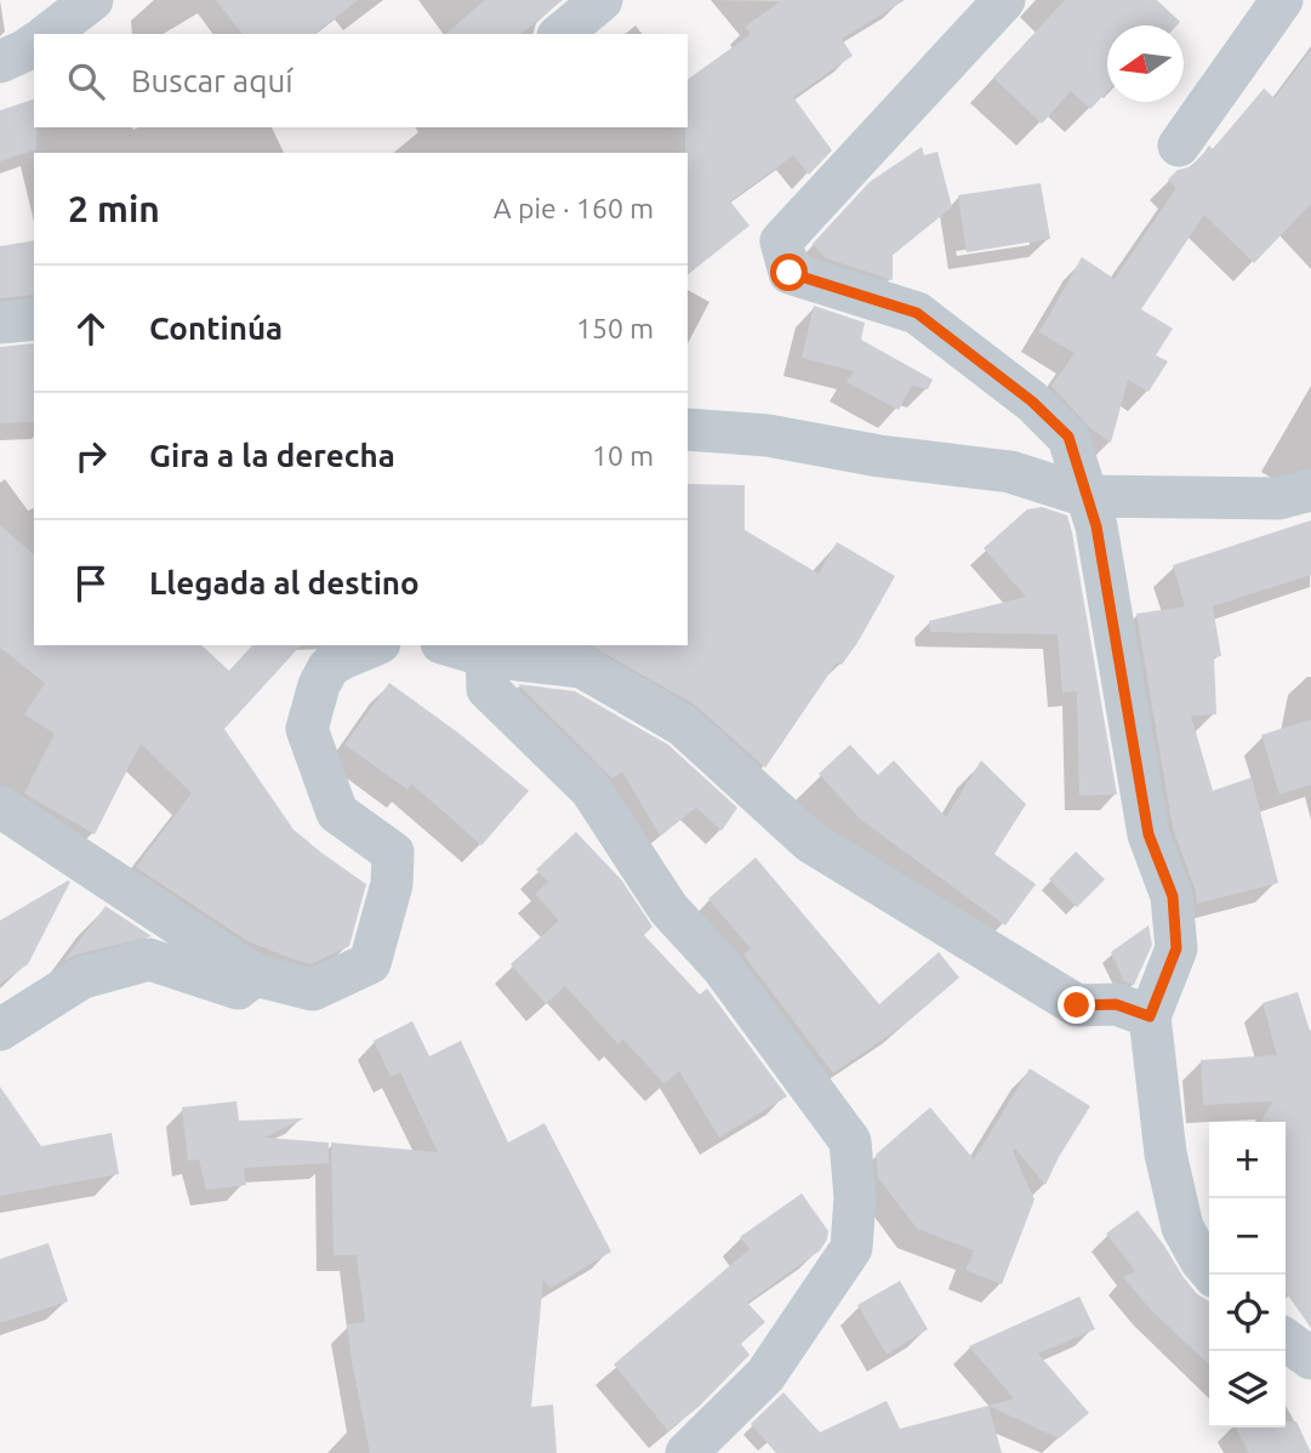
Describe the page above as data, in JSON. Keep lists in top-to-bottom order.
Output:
{
  "north": "left",
  "page": {
    "search": "Buscar aquí",
    "heading": ["2 min", "A pie · 160 m"],
    "list": [
      ["Continúa", "150 m"],
      ["Gira a la derecha", "10 m"],
      "Llegada al destino"
    ],
    "map_buttons": ["+", "−"]
  }
}
